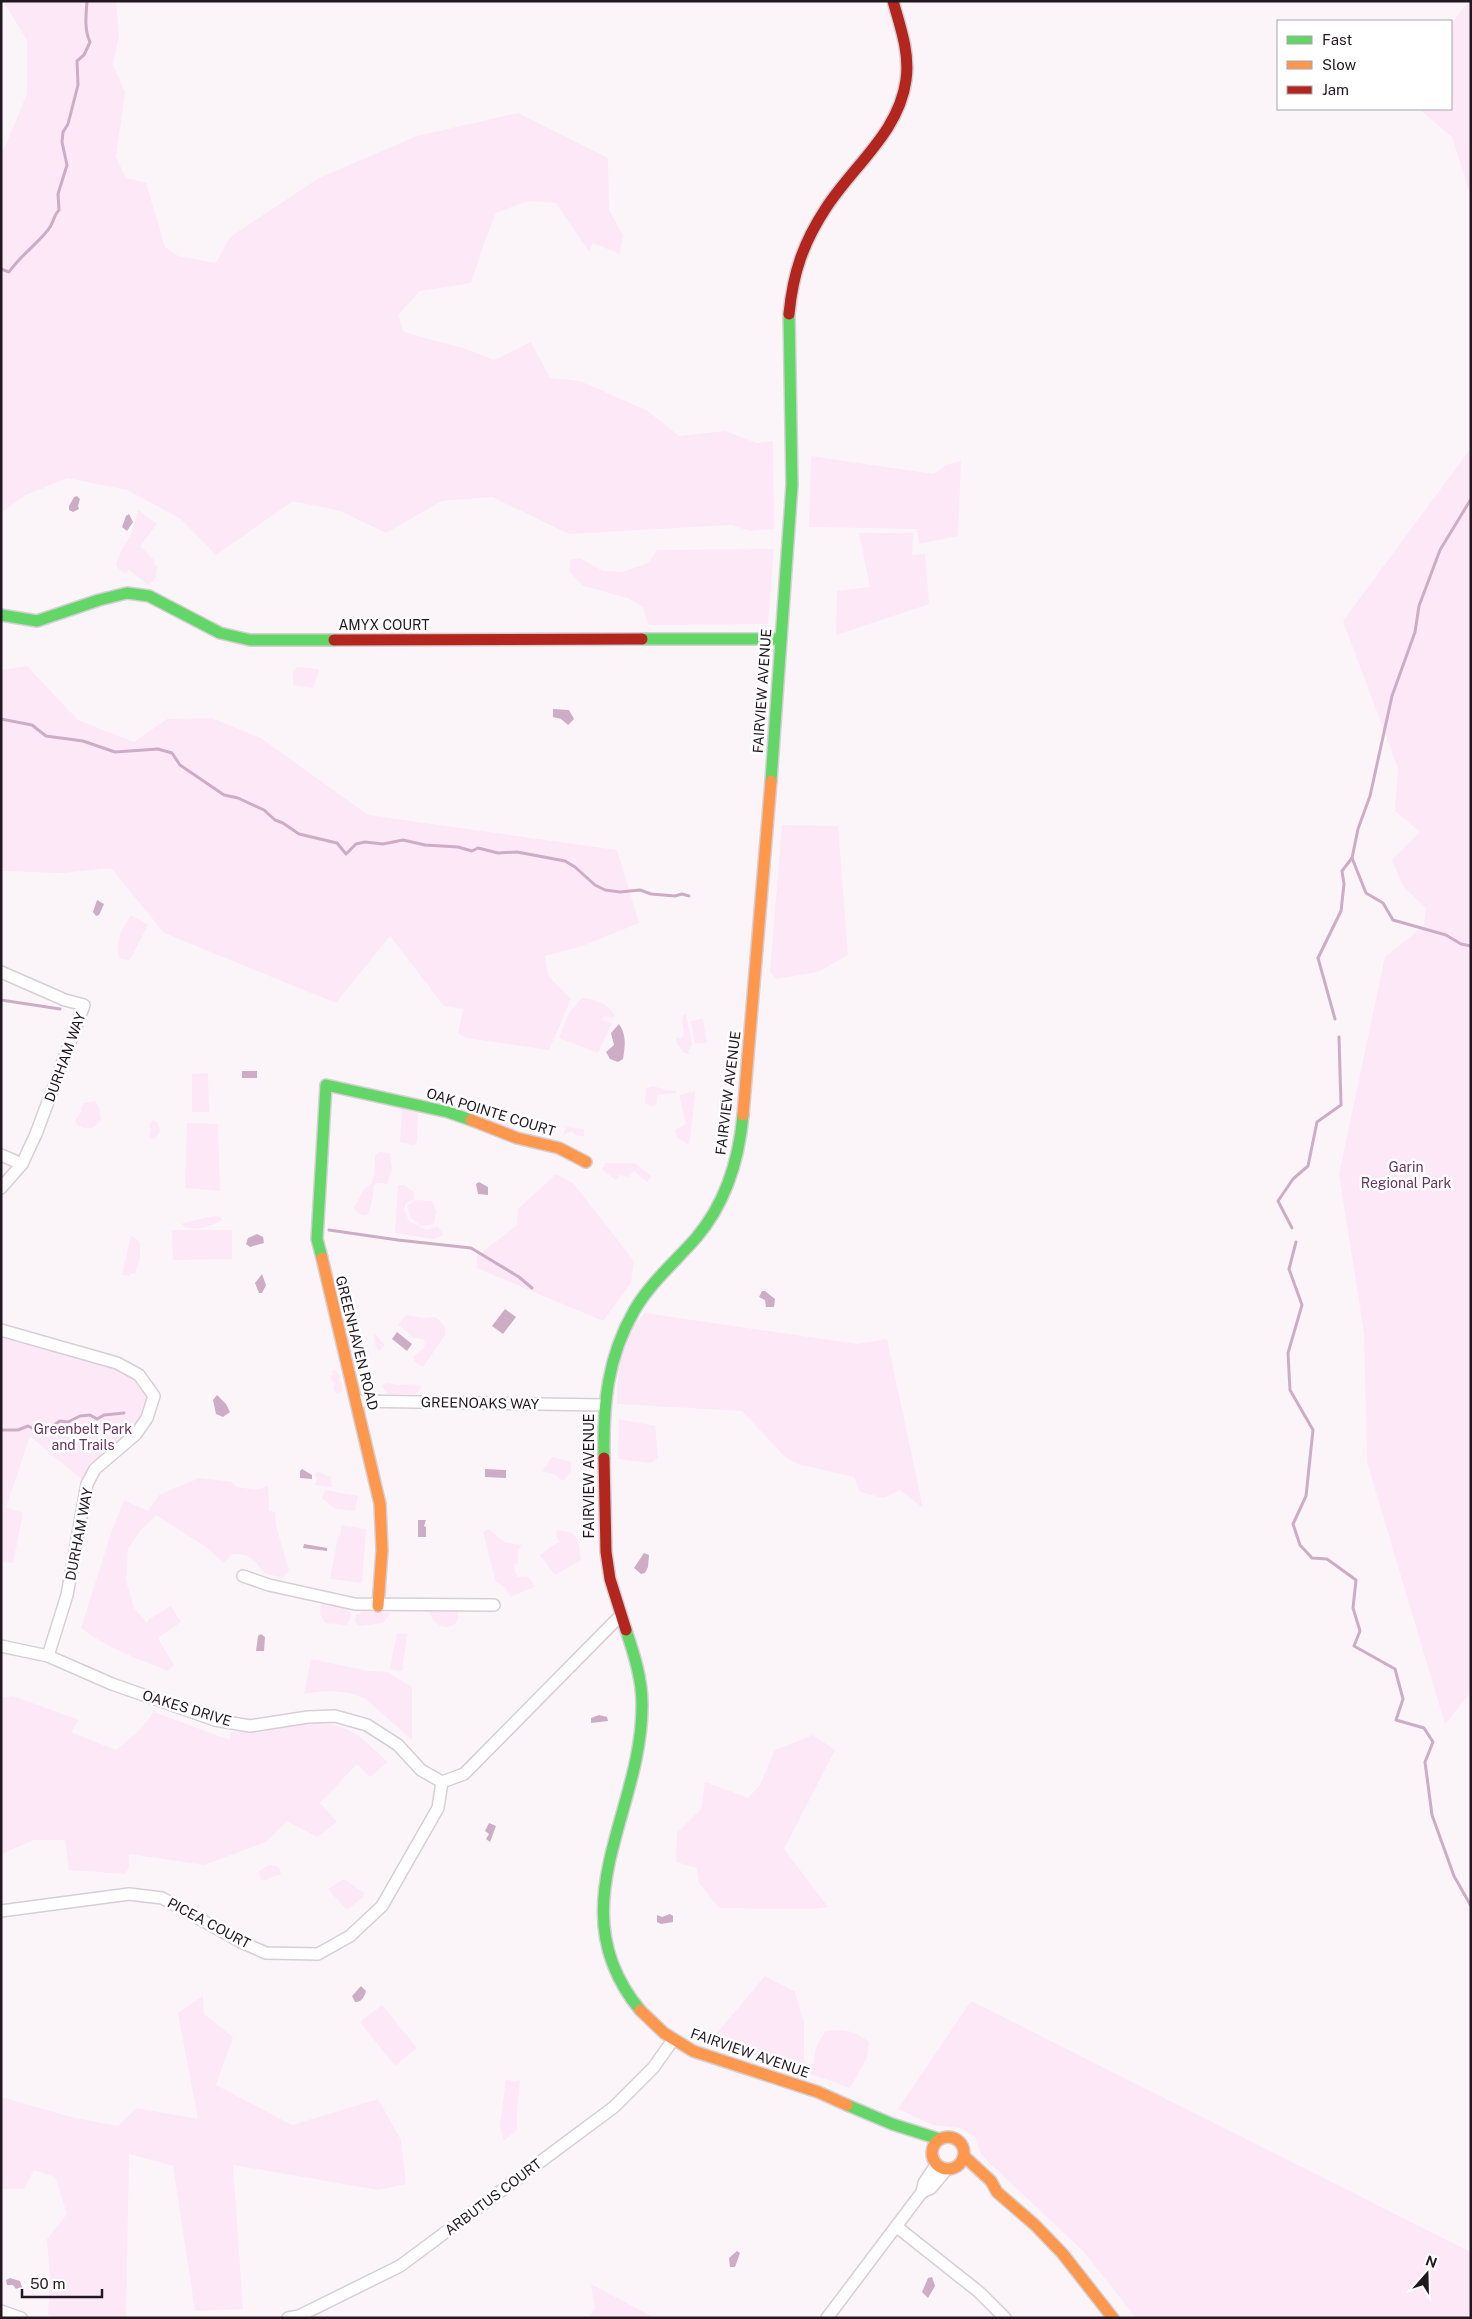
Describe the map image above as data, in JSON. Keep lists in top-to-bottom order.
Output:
{
  "streets": {
    "main road": [
      "AMYX COURT",
      "FAIRVIEW AVENUE",
      "OAK POINTE COURT",
      "GREENHAVEN ROAD"
    ],
    "street": [
      "DURHAM WAY",
      "GREENOAKS WAY",
      "OAKES DRIVE",
      "PICEA COURT",
      "ARBUTUS COURT"
    ]
  },
  "crossings": [
    ["AMYX COURT", "FAIRVIEW AVENUE"],
    ["FAIRVIEW AVENUE", "GREENOAKS WAY"],
    ["FAIRVIEW AVENUE", "ARBUTUS COURT"],
    ["DURHAM WAY", "OAKES DRIVE"],
    ["OAK POINTE COURT", "GREENHAVEN ROAD"],
    ["GREENHAVEN ROAD", "GREENOAKS WAY"],
    ["OAKES DRIVE", "PICEA COURT"]
  ],
  "parks": ["Garin Regional Park", "Greenbelt Park and Trails"],
  "legend": ["Fast", "Slow", "Jam"],
  "scale_bar": "50 m",
  "north": "top"
}
